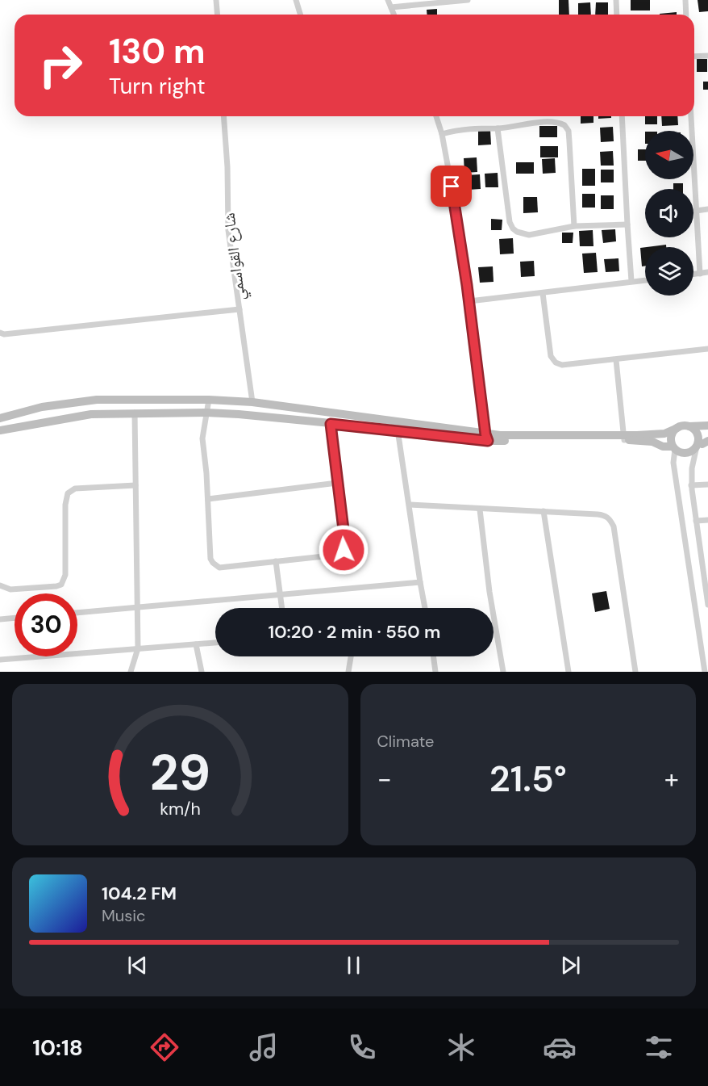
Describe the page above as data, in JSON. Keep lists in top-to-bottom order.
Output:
{
  "streets": {
    "street": ["شارع القواسمي"]
  },
  "north": "left",
  "page": {
    "turn": ["130 m", "Turn right"],
    "limit": "30",
    "trip": "10:20 · 2 min · 550 m",
    "tile": "Climate",
    "heat": ["−", "21.5°", "+"],
    "song": ["104.2 FM", "Music"],
    "tabs": "10:18",
    "gauge": ["29", "km/h"]
  }
}
